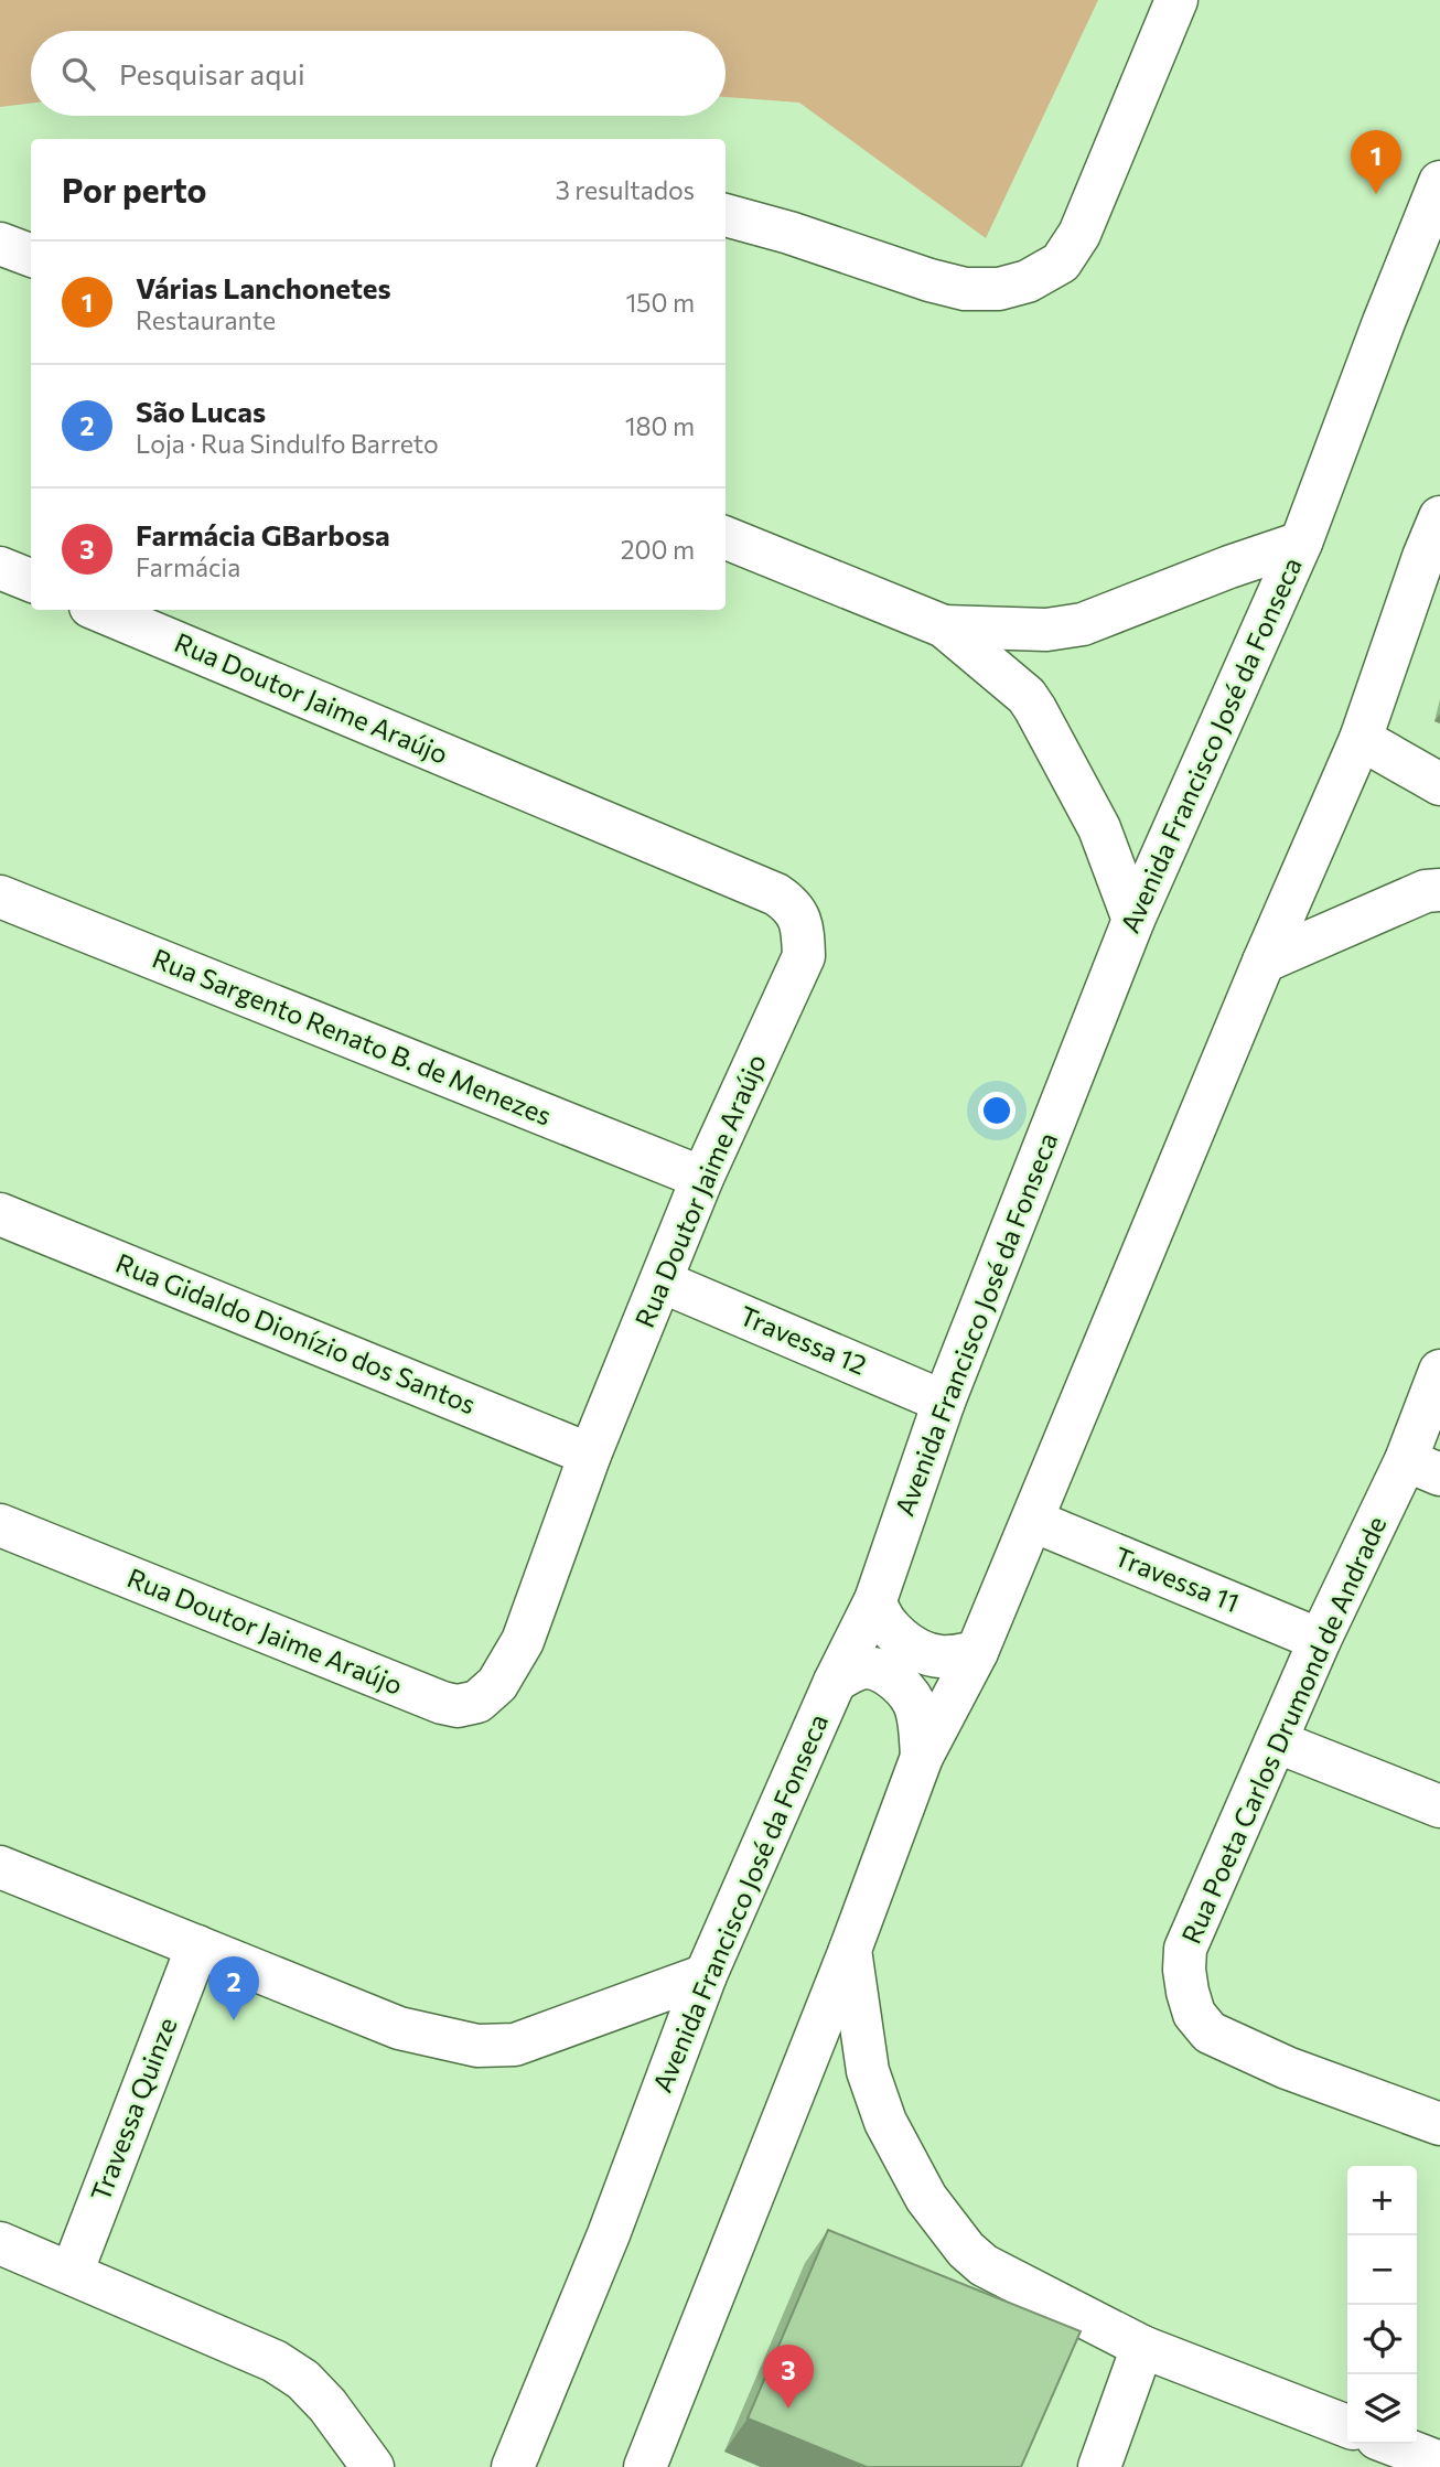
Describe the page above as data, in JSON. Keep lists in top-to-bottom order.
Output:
{
  "streets": {
    "street": [
      "Rua Doutor Jaime Araújo",
      "Avenida Francisco José da Fonseca",
      "Rua Sargento Renato B. de Menezes",
      "Rua Gidaldo Dionízio dos Santos",
      "Travessa 12",
      "Travessa 11",
      "Rua Poeta Carlos Drumond de Andrade",
      "Travessa Quinze"
    ]
  },
  "crossings": [
    ["Rua Doutor Jaime Araújo", "Rua Sargento Renato B. de Menezes"],
    ["Rua Doutor Jaime Araújo", "Rua Gidaldo Dionízio dos Santos"],
    ["Rua Doutor Jaime Araújo", "Travessa 12"],
    ["Avenida Francisco José da Fonseca", "Travessa 12"],
    ["Travessa 11", "Rua Poeta Carlos Drumond de Andrade"]
  ],
  "page": {
    "search": "Pesquisar aqui",
    "pins": ["1", "2", "3"],
    "heading": ["Por perto", "3 resultados"],
    "list": [
      {
        "mark": "1",
        "name": "Várias Lanchonetes",
        "note": "Restaurante",
        "value": "150 m"
      },
      {
        "mark": "2",
        "name": "São Lucas",
        "note": "Loja · Rua Sindulfo Barreto",
        "value": "180 m"
      },
      {
        "mark": "3",
        "name": "Farmácia GBarbosa",
        "note": "Farmácia",
        "value": "200 m"
      }
    ],
    "map_buttons": ["+", "−"]
  }
}
